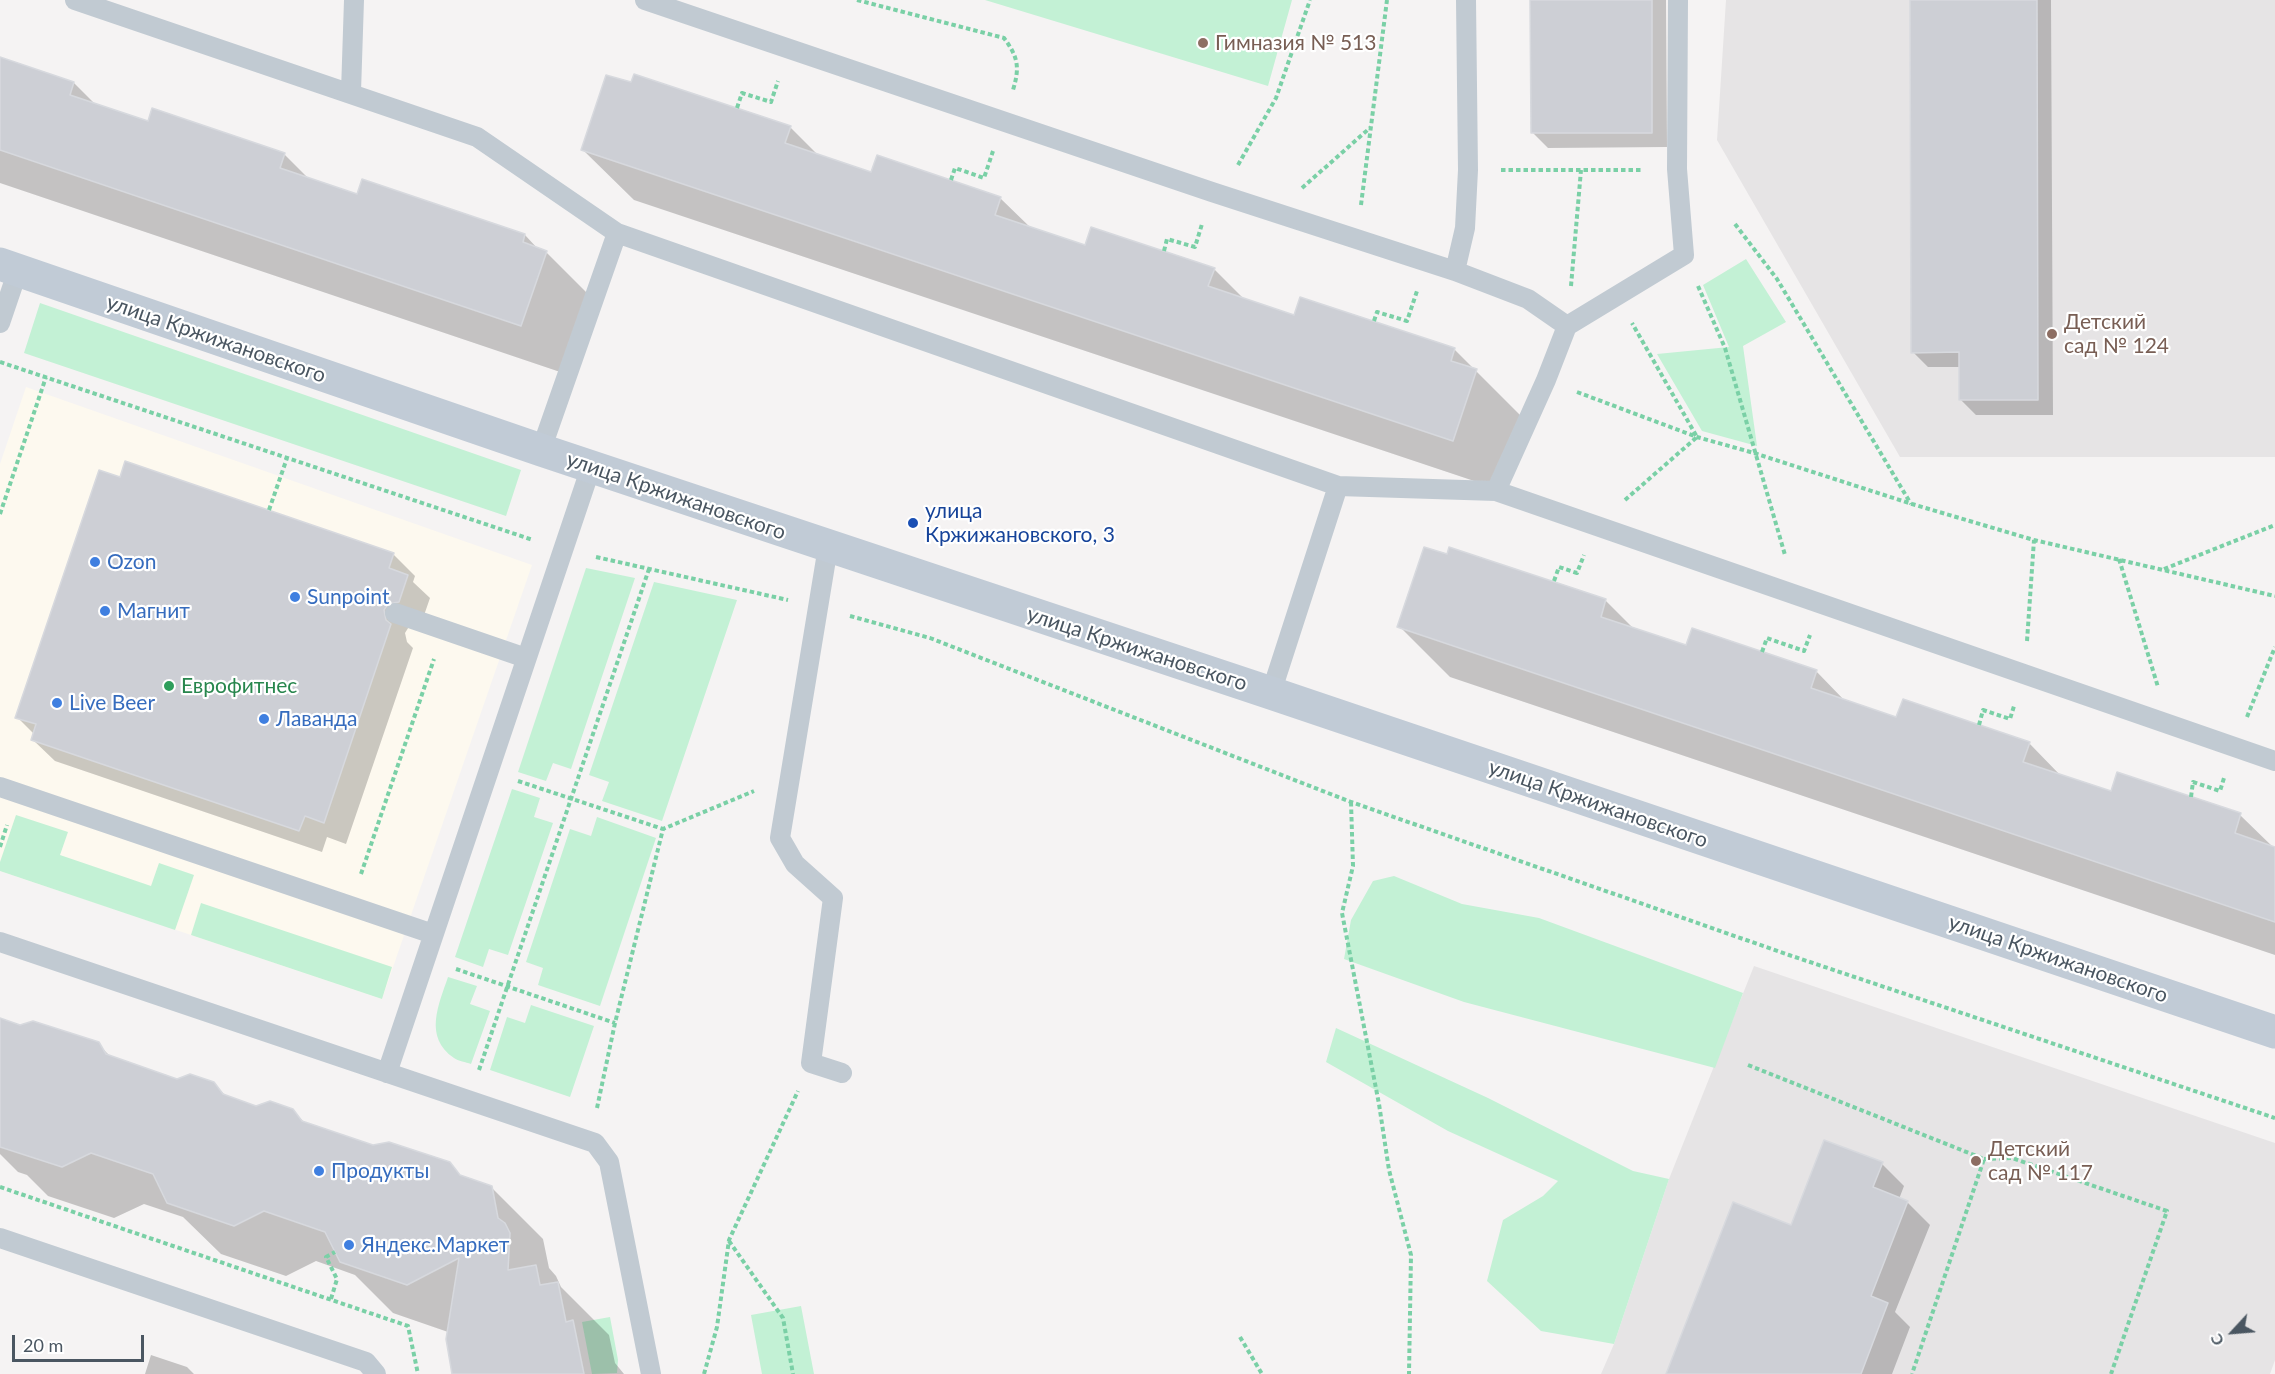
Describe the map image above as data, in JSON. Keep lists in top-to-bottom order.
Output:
{
  "streets": {
    "street": ["улица Кржижановского"]
  },
  "places": [
    "Гимназия № 513",
    "Детский сад № 124",
    "улица Кржижановского, 3",
    "Ozon",
    "Sunpoint",
    "Магнит",
    "Еврофитнес",
    "Live Beer",
    "Лаванда",
    "Детский сад № 117",
    "Продукты",
    "Яндекс.Маркет"
  ],
  "scale_bar": "20 m",
  "north": "bottom left"
}
